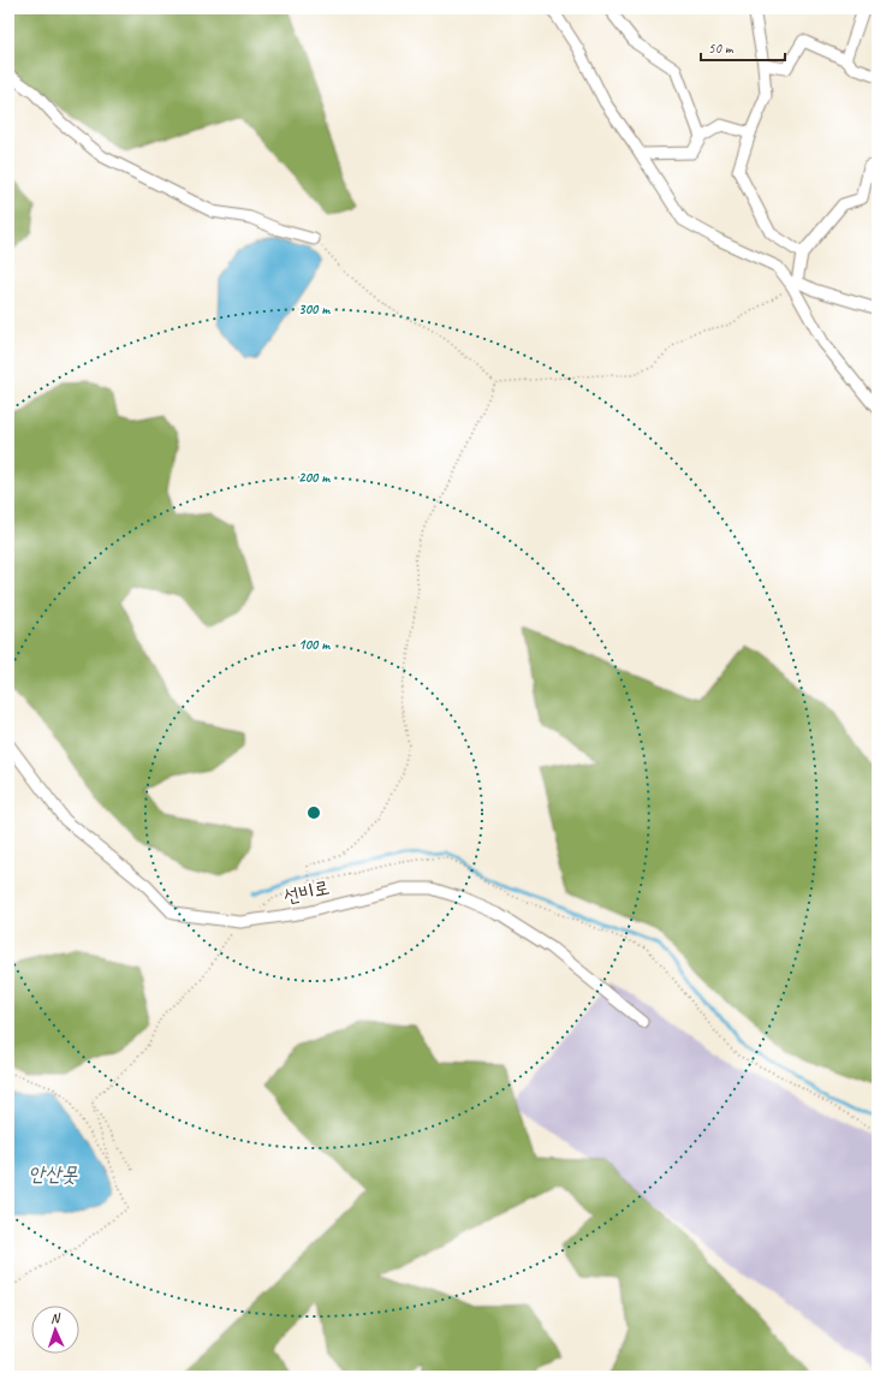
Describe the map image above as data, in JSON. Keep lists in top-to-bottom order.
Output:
{
  "streets": {
    "street": ["선비로"]
  },
  "water": ["안산못"],
  "scale_bar": "50 m",
  "north": "top",
  "rings": ["300 m", "200 m", "100 m"]
}
